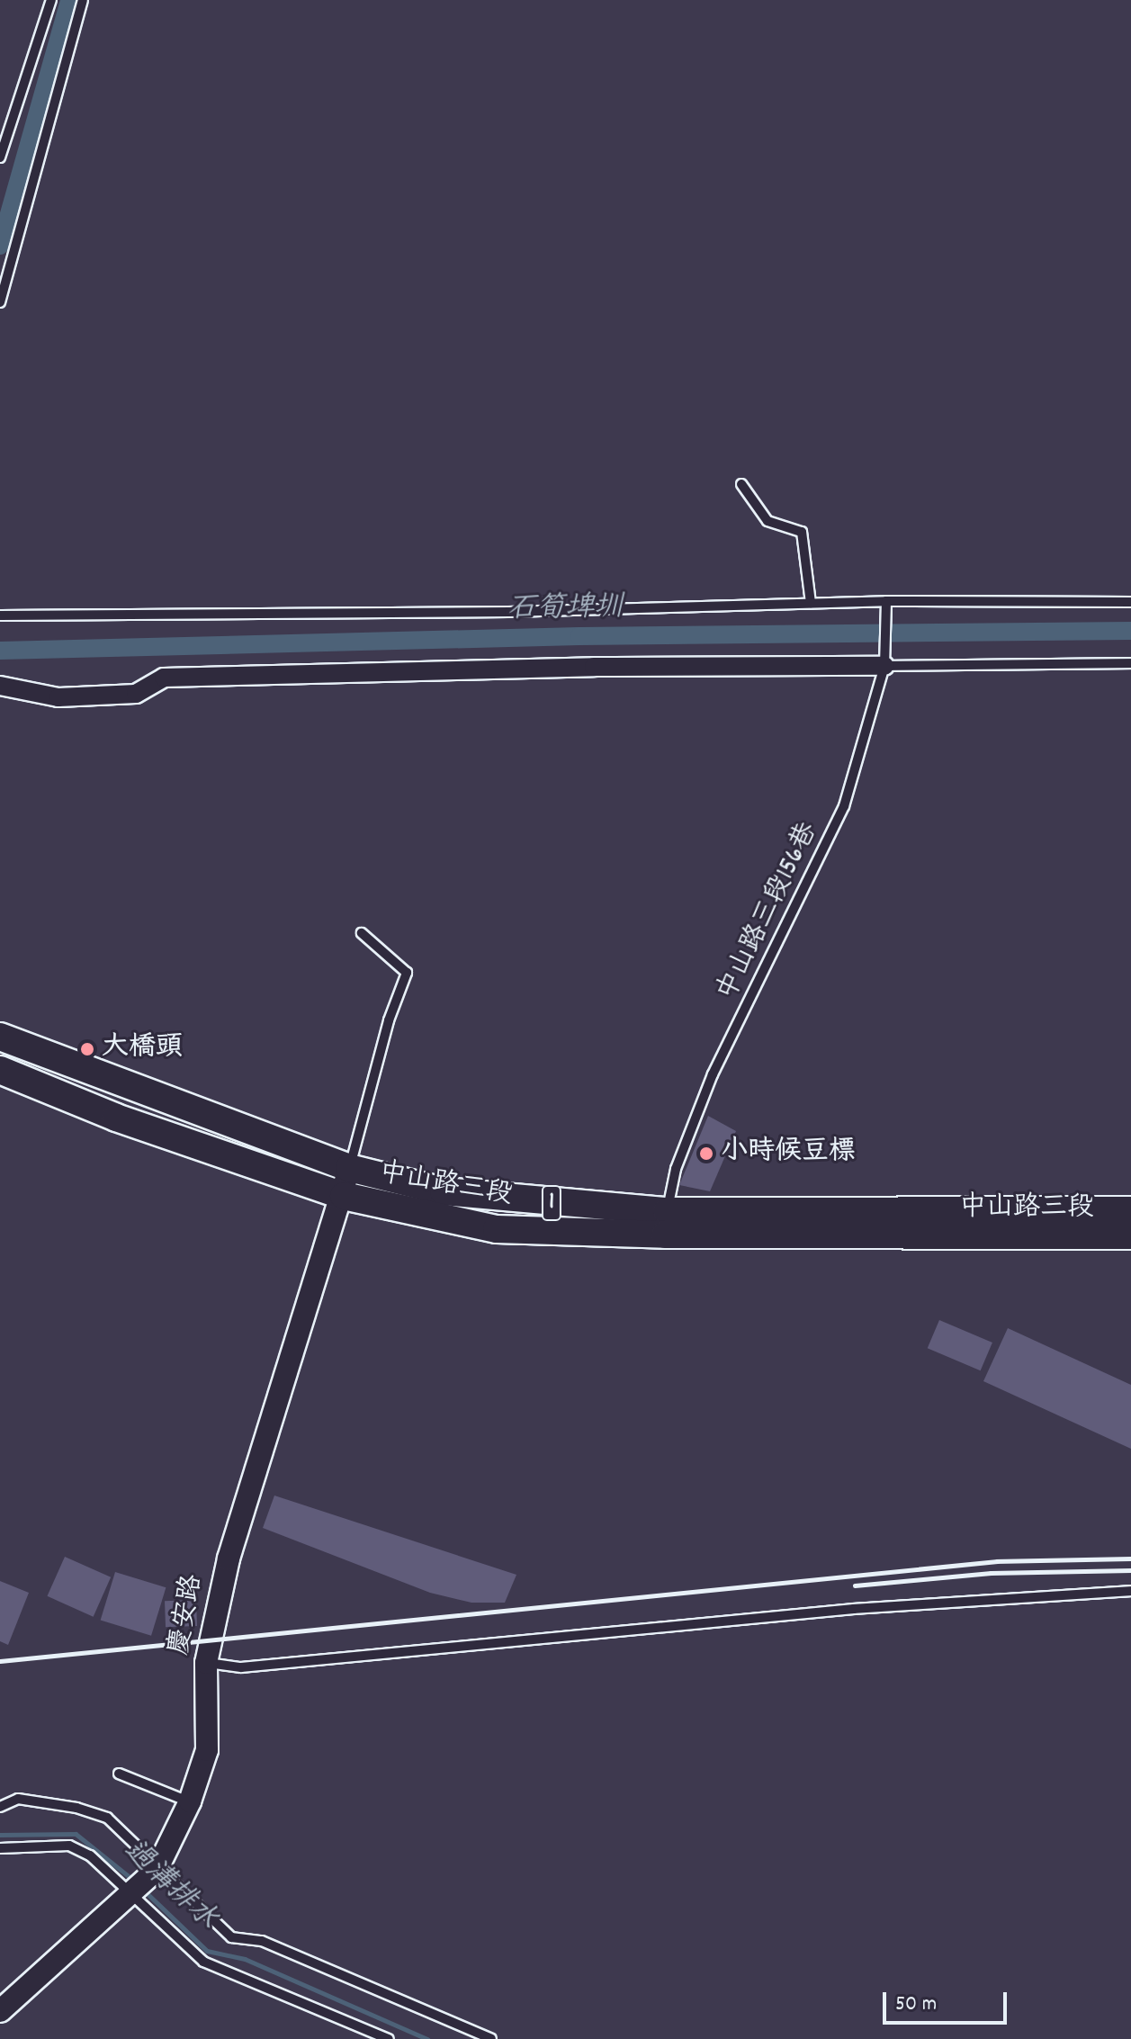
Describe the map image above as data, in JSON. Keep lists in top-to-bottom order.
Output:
{
  "streets": {
    "main road": ["中山路三段", "1"],
    "street": ["慶安路"],
    "lane": ["中山路三段156巷"]
  },
  "crossings": [
    ["中山路三段156巷", "中山路三段"],
    ["中山路三段", "慶安路"]
  ],
  "water": ["石筍埤圳", "過溝排水"],
  "places": ["大橋頭", "小時候豆標"],
  "scale_bar": "50 m"
}
